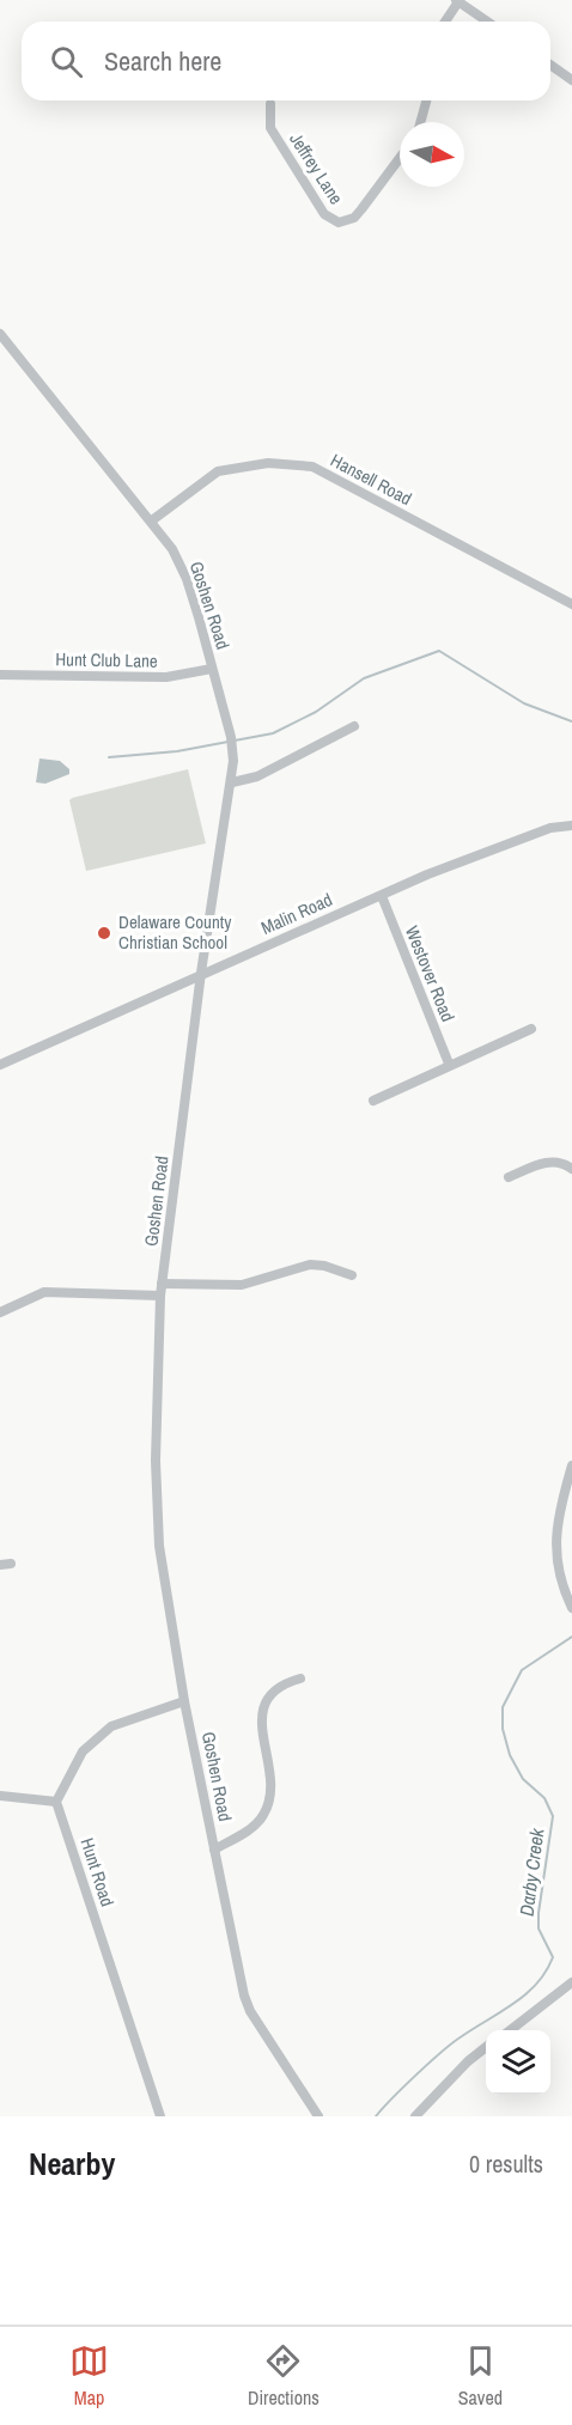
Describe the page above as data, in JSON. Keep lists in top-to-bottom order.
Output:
{
  "streets": {
    "street": [
      "Jeffrey Lane",
      "Hansell Road",
      "Goshen Road",
      "Hunt Club Lane",
      "Malin Road",
      "Westover Road",
      "Hunt Road"
    ]
  },
  "crossings": [
    ["Hansell Road", "Goshen Road"],
    ["Goshen Road", "Hunt Club Lane"],
    ["Goshen Road", "Malin Road"],
    ["Malin Road", "Westover Road"]
  ],
  "water": ["Darby Creek"],
  "places": ["Delaware County Christian School"],
  "north": "right",
  "page": {
    "search": "Search here",
    "heading": ["Nearby", "0 results"],
    "nav": ["Map", "Directions", "Saved"]
  }
}
